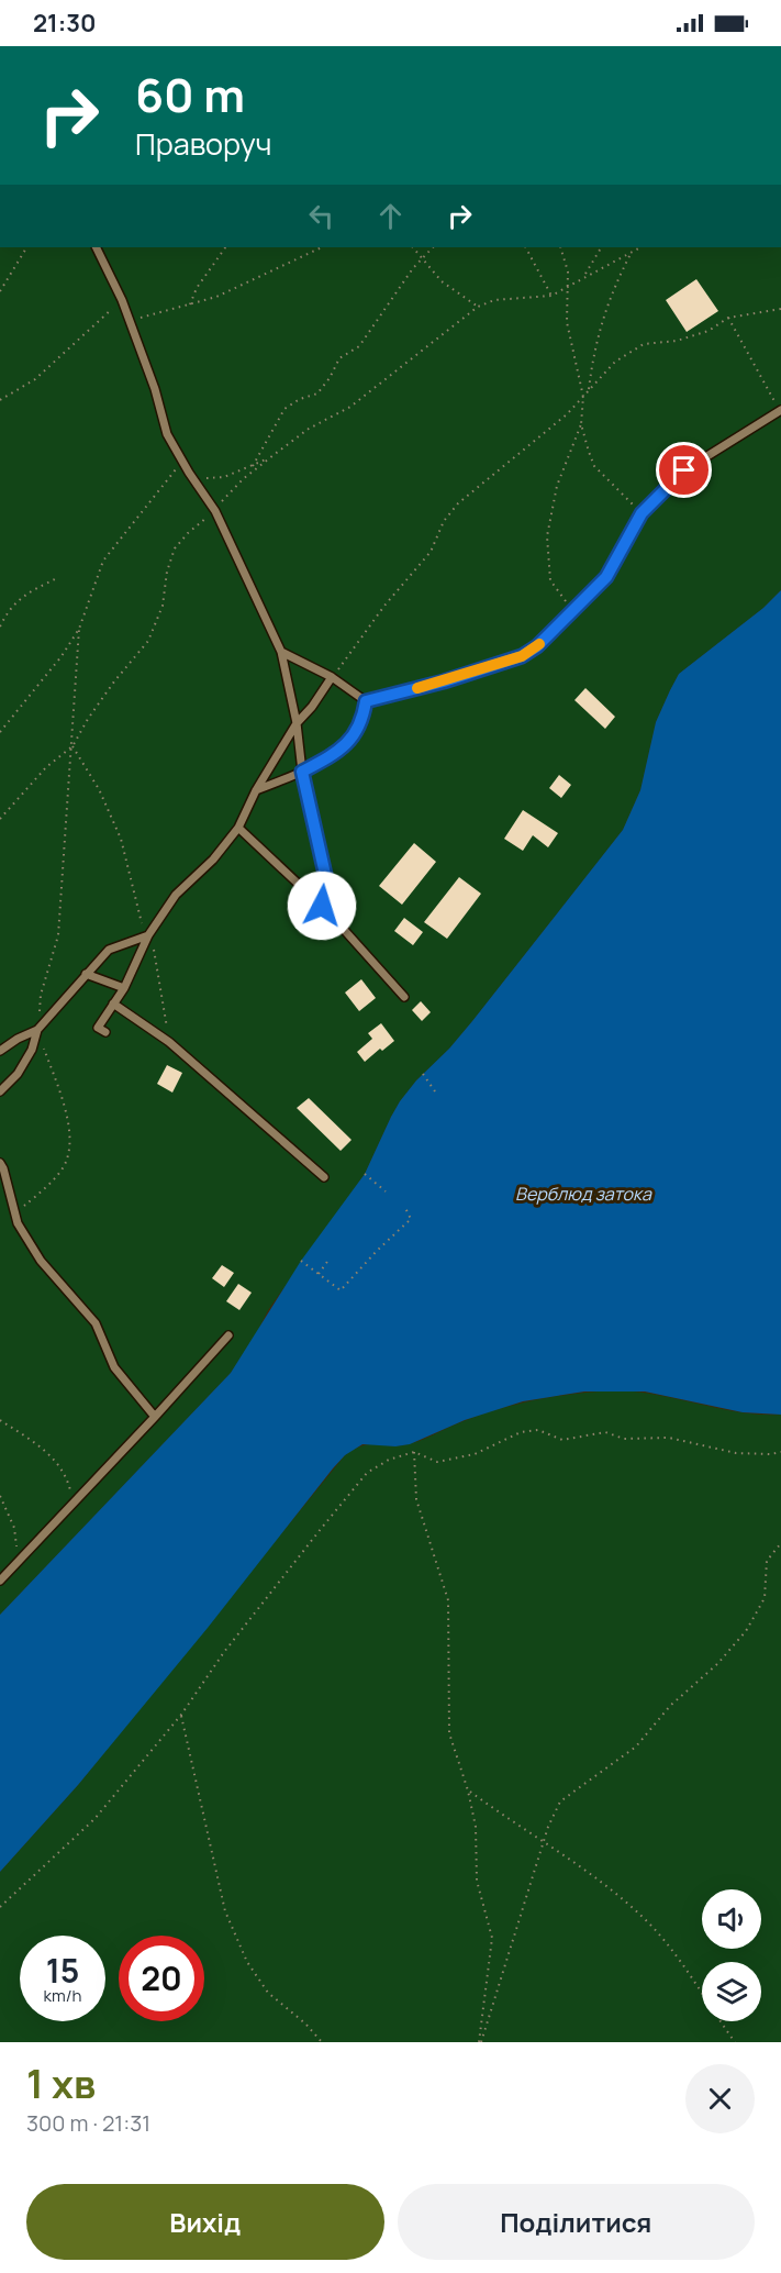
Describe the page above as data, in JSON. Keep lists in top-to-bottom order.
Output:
{
  "water": ["Верблюд затока"],
  "page": {
    "status": "21:30",
    "turn": ["60 m", "Праворуч"],
    "speed": "15 km/h",
    "limit": "20",
    "heading": ["1 хв", "300 m · 21:31"],
    "buttons": ["Вихід", "Поділитися"]
  }
}
